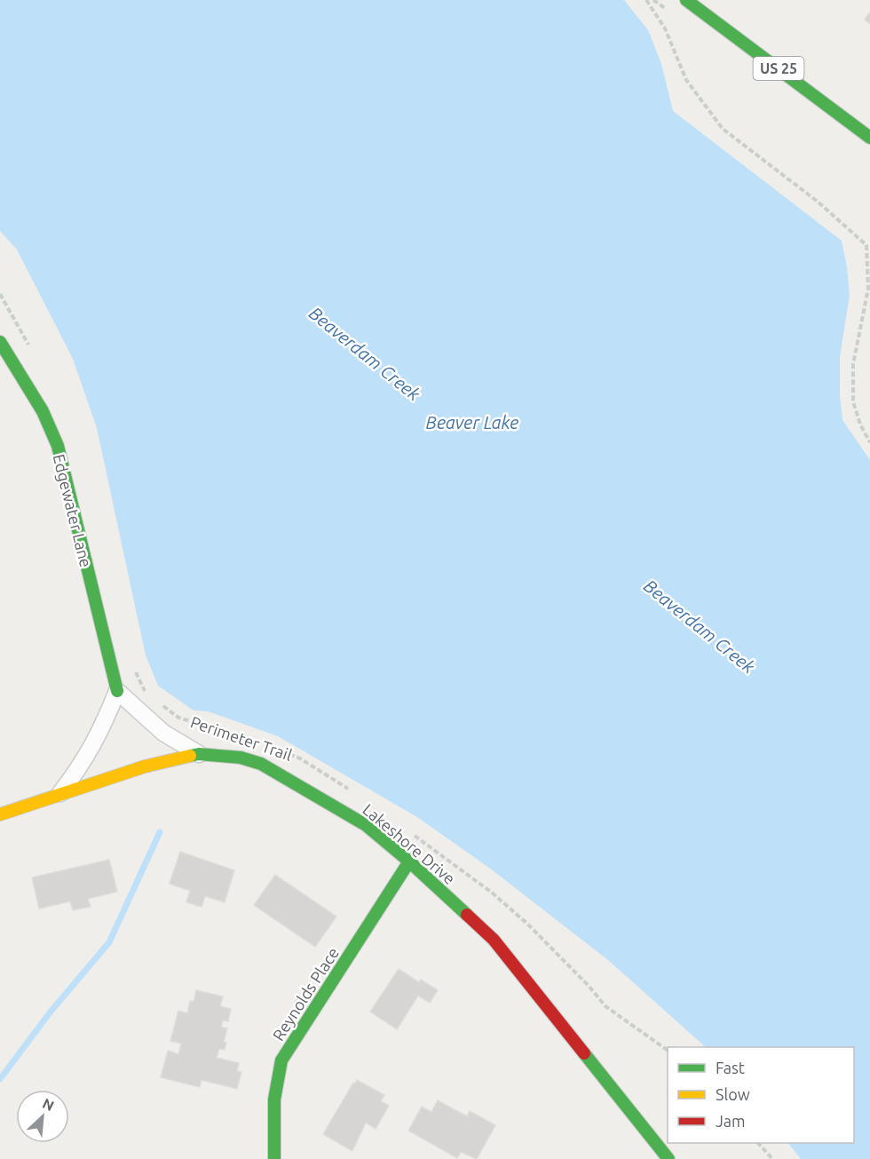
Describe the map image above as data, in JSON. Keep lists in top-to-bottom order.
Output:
{
  "streets": {
    "street": [
      "US 25",
      "Edgewater Lane",
      "Lakeshore Drive",
      "Reynolds Place"
    ],
    "path": ["Perimeter Trail"]
  },
  "crossings": [
    ["Lakeshore Drive", "Reynolds Place"]
  ],
  "water": ["Beaverdam Creek", "Beaver Lake"],
  "legend": ["Fast", "Slow", "Jam"],
  "north": "top right"
}
